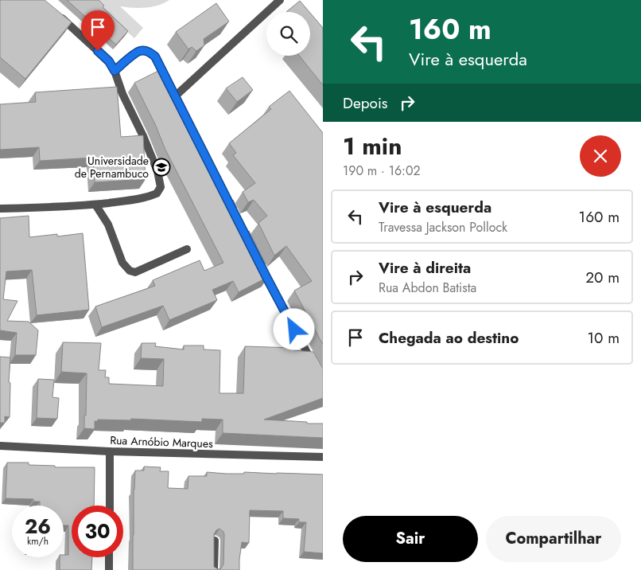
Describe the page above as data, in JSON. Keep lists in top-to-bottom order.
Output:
{
  "streets": {
    "street": ["Rua Arnóbio Marques"]
  },
  "places": {
    "school or university": ["Universidade de Pernambuco"]
  },
  "page": {
    "turn": ["160 m", "Vire à esquerda"],
    "then": "Depois",
    "heading": ["1 min", "190 m · 16:02"],
    "list": [
      {
        "name": "Vire à esquerda",
        "note": "Travessa Jackson Pollock",
        "value": "160 m"
      },
      {
        "name": "Vire à direita",
        "note": "Rua Abdon Batista",
        "value": "20 m"
      },
      {
        "name": "Chegada ao destino",
        "value": "10 m"
      }
    ],
    "speed": "26 km/h",
    "limit": "30",
    "buttons": ["Sair", "Compartilhar"]
  }
}
